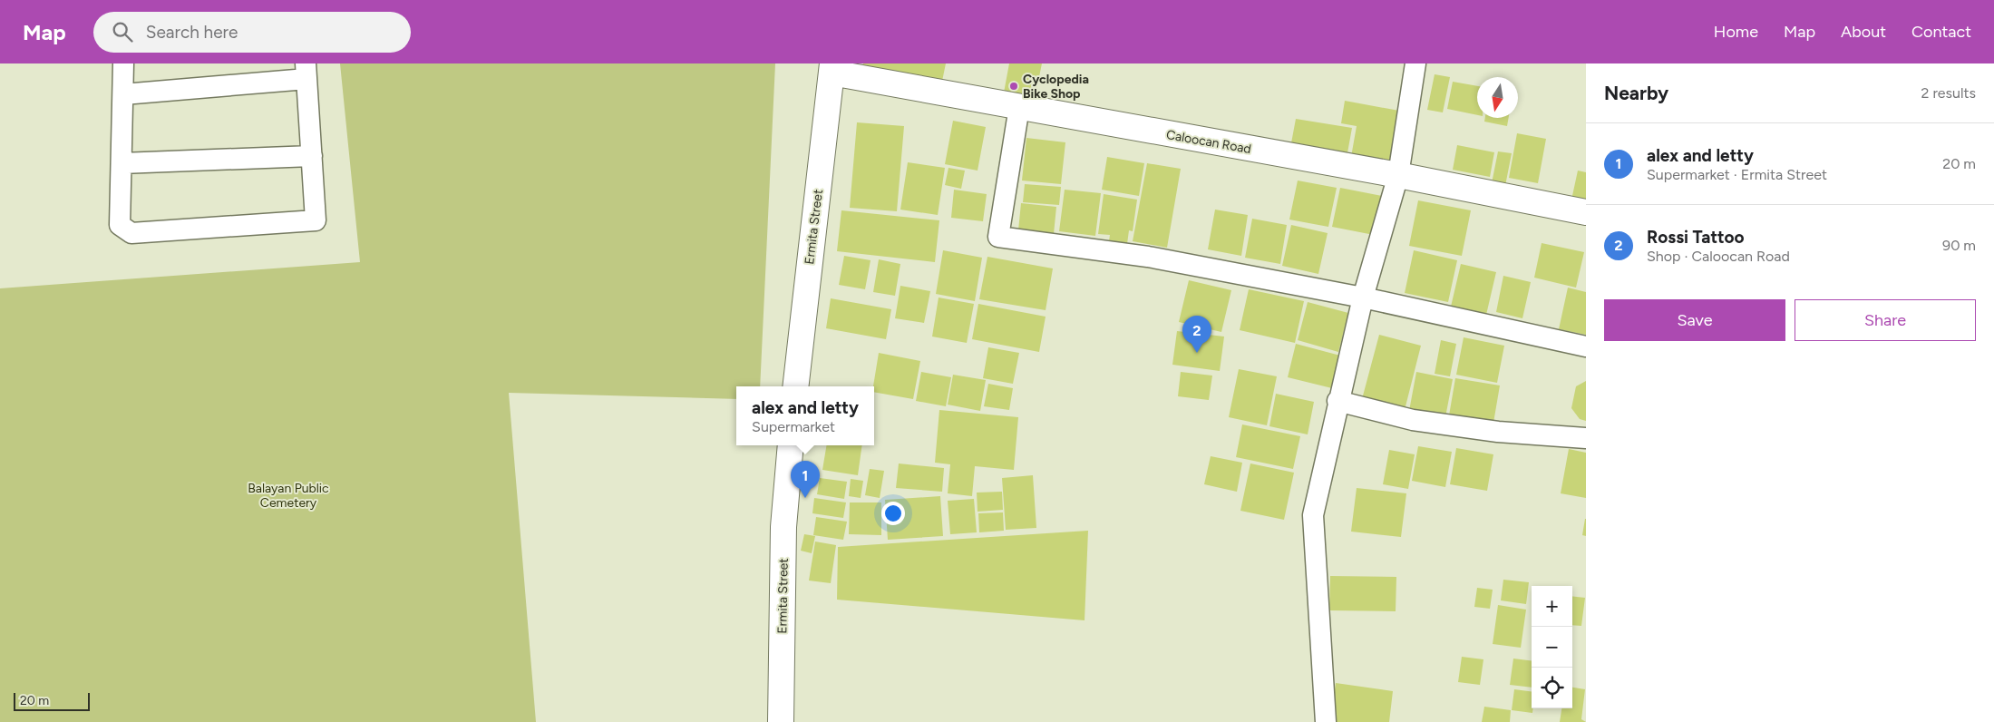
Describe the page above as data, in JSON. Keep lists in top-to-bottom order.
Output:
{
  "streets": {
    "street": ["Caloocan Road", "Ermita Street"]
  },
  "crossings": [
    ["Caloocan Road", "Ermita Street"]
  ],
  "parks": ["Balayan Public Cemetery"],
  "places": ["Cyclopedia Bike Shop"],
  "scale_bar": "20 m",
  "north": "bottom",
  "page": {
    "header": "Map",
    "search": "Search here",
    "nav": [
      "Home",
      "Map",
      "About",
      "Contact"
    ],
    "heading": ["Nearby", "2 results"],
    "list": [
      {
        "mark": "1",
        "name": "alex and letty",
        "note": "Supermarket · Ermita Street",
        "value": "20 m"
      },
      {
        "mark": "2",
        "name": "Rossi Tattoo",
        "note": "Shop · Caloocan Road",
        "value": "90 m"
      }
    ],
    "buttons": ["Save", "Share"],
    "pins": ["2", "1"],
    "popup": ["alex and letty", "Supermarket"],
    "map_buttons": ["+", "−"],
    "scale": "20 m"
  }
}
